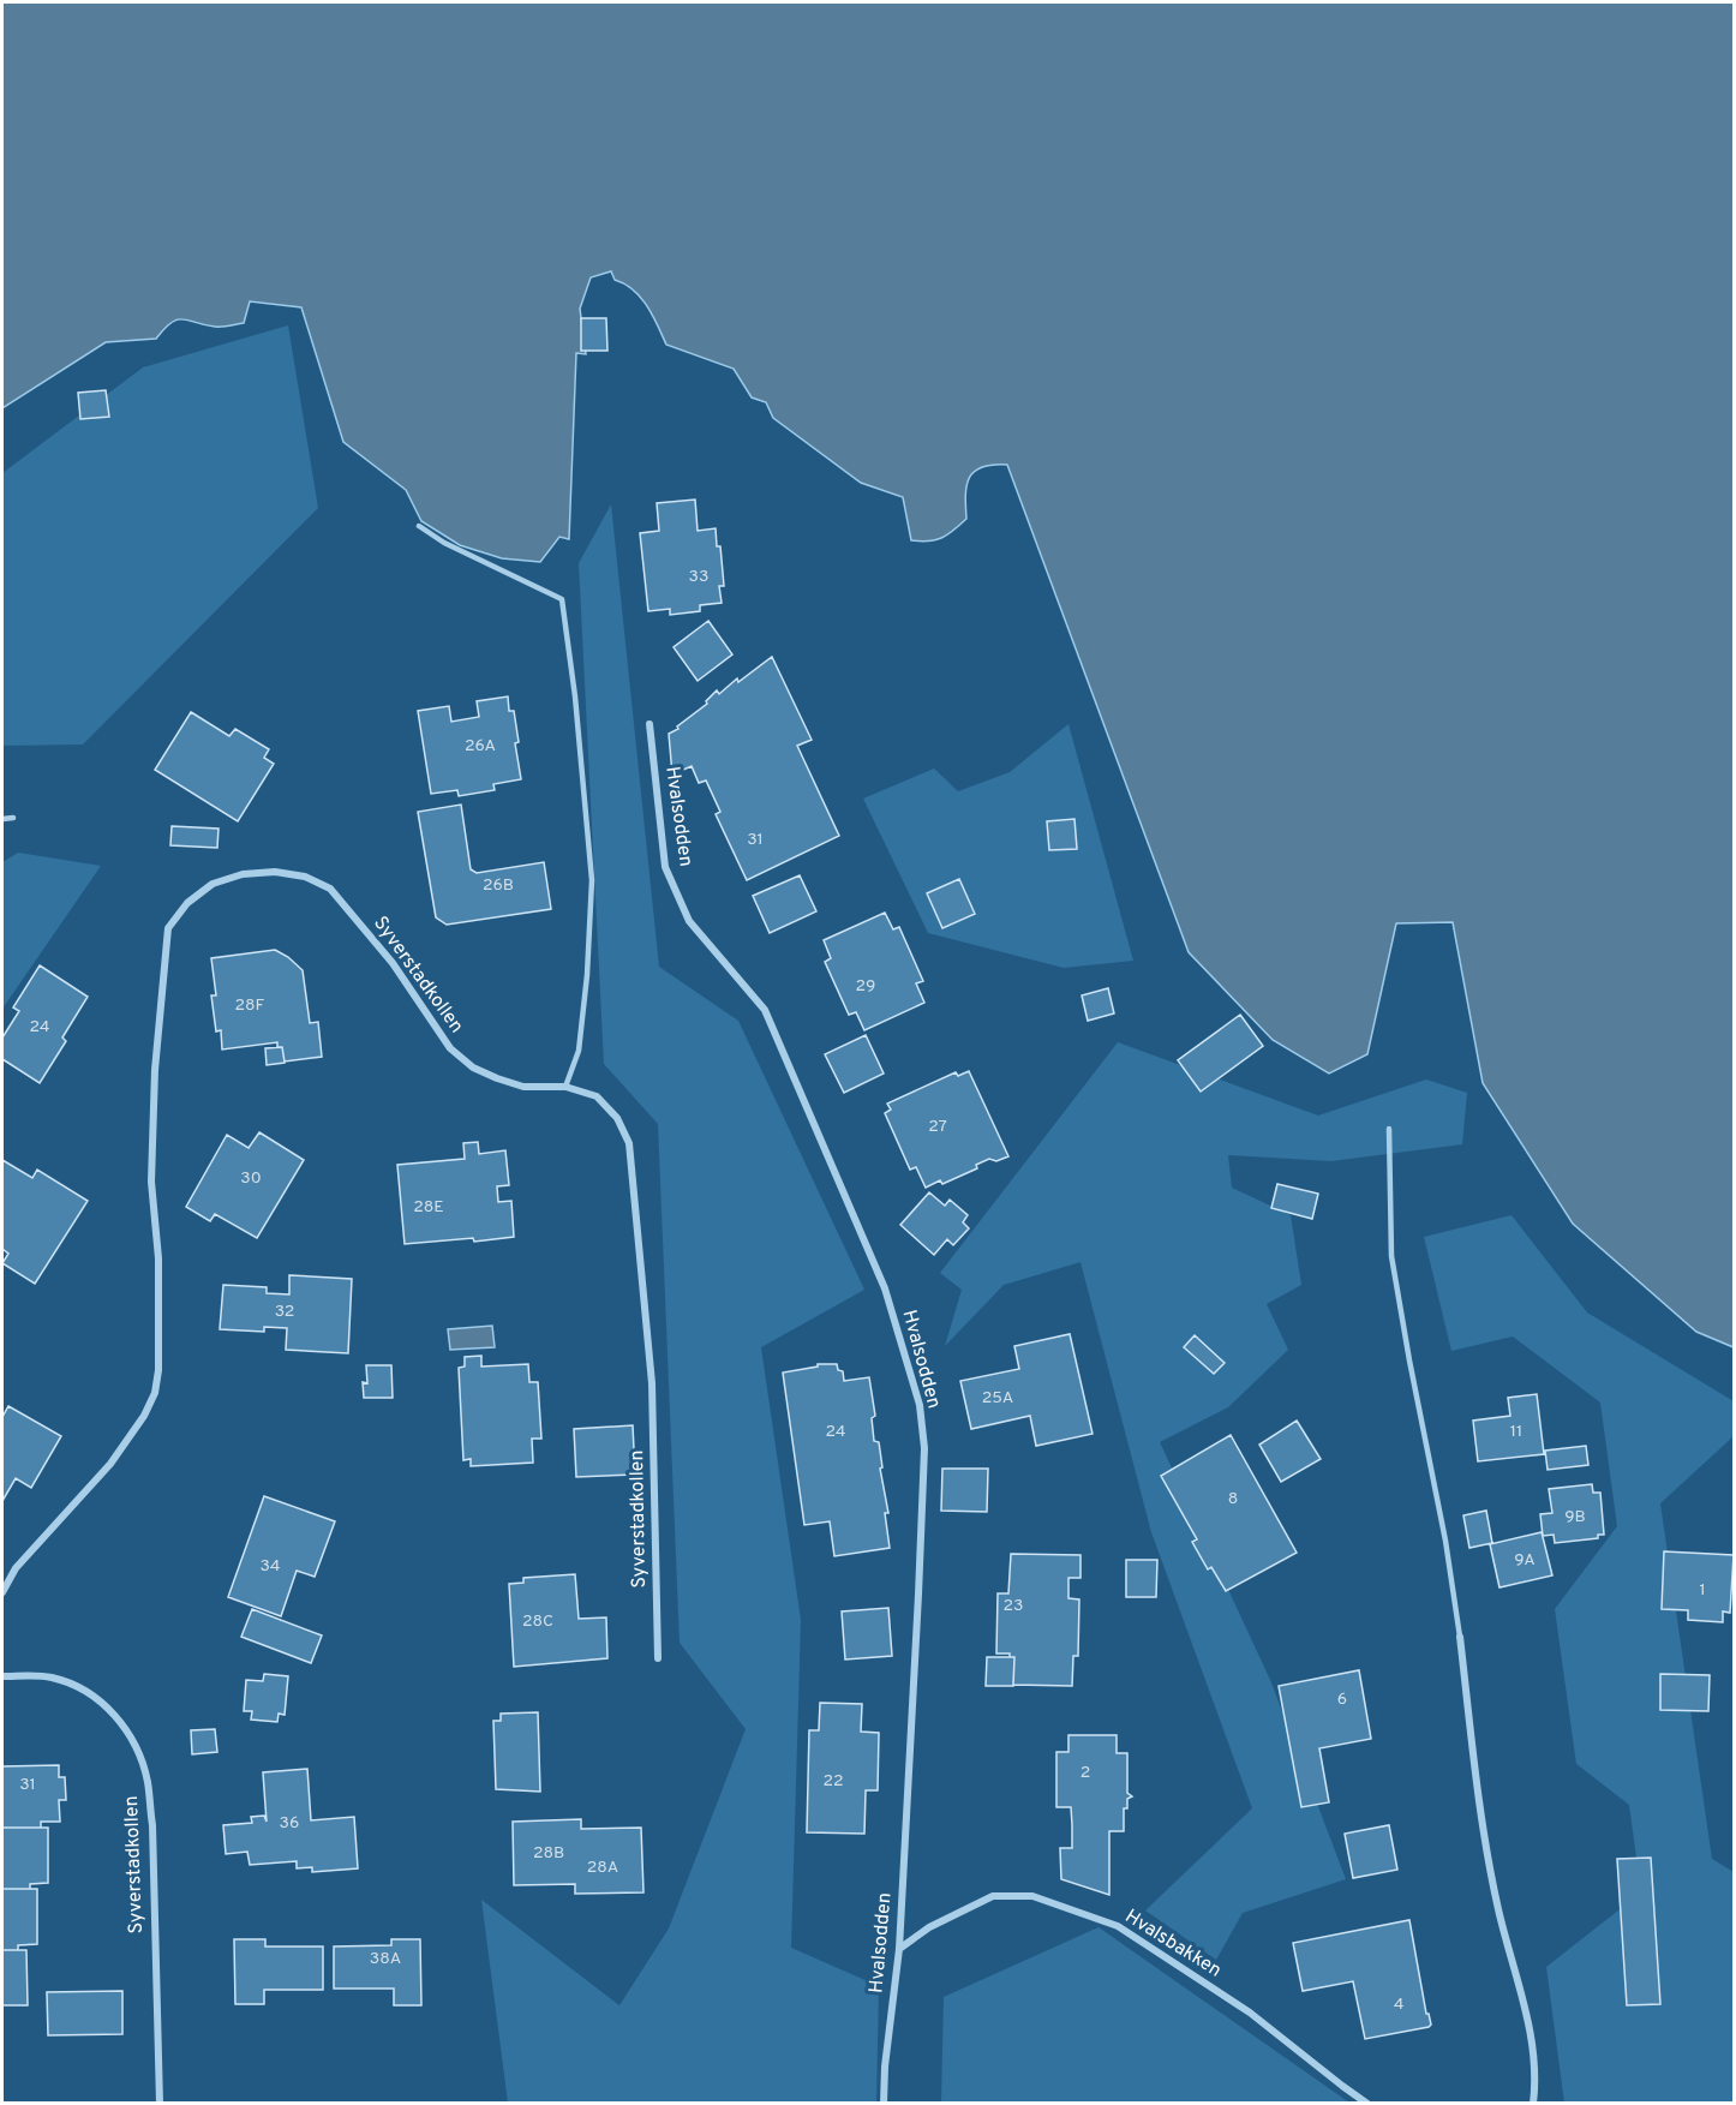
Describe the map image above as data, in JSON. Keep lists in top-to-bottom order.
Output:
{
  "streets": {
    "street": ["Hvalsodden", "Syverstadkollen", "Hvalsbakken"]
  },
  "crossings": [
    ["Hvalsodden", "Hvalsbakken"]
  ],
  "house_numbers": [
    "33",
    "26A",
    "31",
    "26B",
    "29",
    "28F",
    "24",
    "27",
    "30",
    "28E",
    "32",
    "25A",
    "24",
    "11",
    "8",
    "9B",
    "9A",
    "34",
    "1",
    "23",
    "28C",
    "6",
    "2",
    "22",
    "31",
    "36",
    "28B",
    "28A",
    "38A",
    "4"
  ]
}
